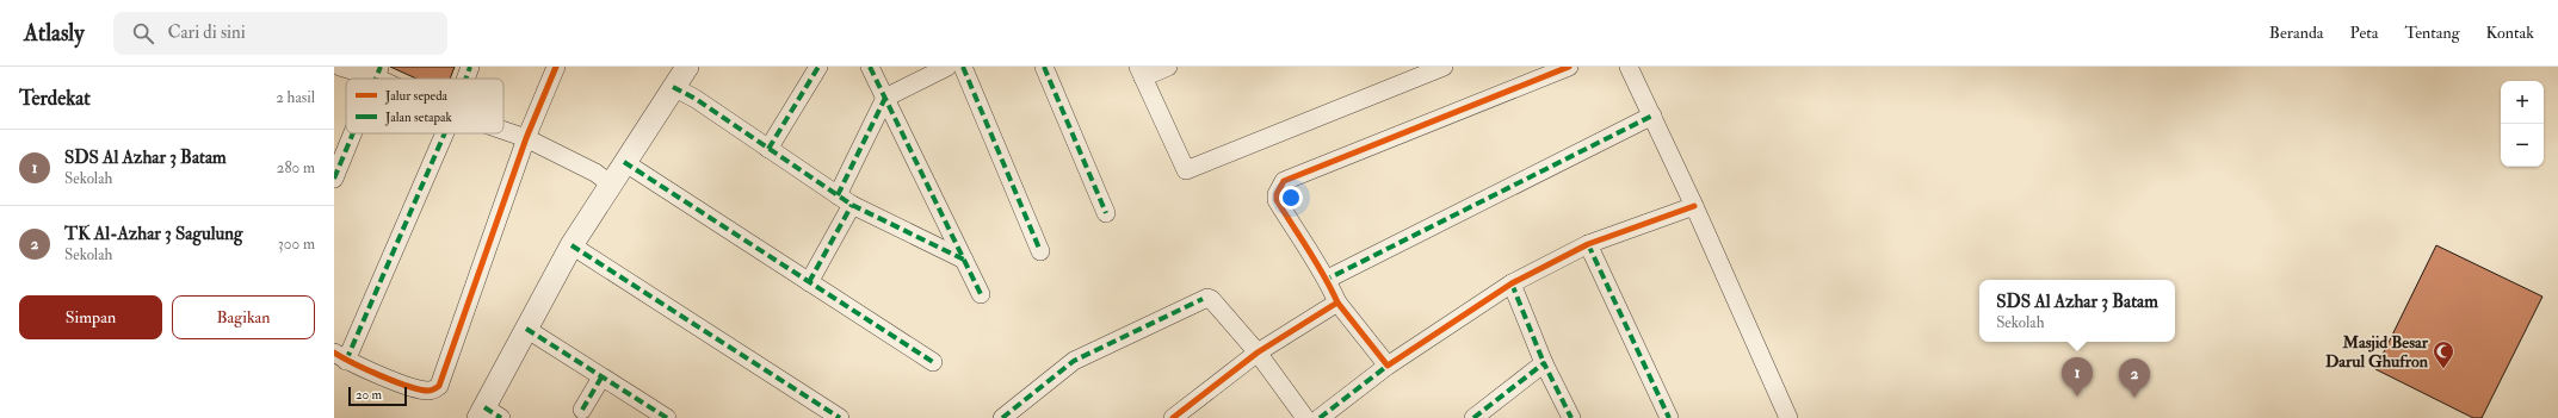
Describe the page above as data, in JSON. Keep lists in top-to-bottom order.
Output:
{
  "places": {
    "mosque": ["Masjid Besar Darul Ghufron"]
  },
  "legend": ["Jalur sepeda", "Jalan setapak"],
  "scale_bar": "20 m",
  "page": {
    "header": "Atlasly",
    "search": "Cari di sini",
    "nav": [
      "Beranda",
      "Peta",
      "Tentang",
      "Kontak"
    ],
    "heading": ["Terdekat", "2 hasil"],
    "map_buttons": ["+", "−"],
    "list": [
      {
        "mark": "1",
        "name": "SDS Al Azhar 3 Batam",
        "note": "Sekolah",
        "value": "280 m"
      },
      {
        "mark": "2",
        "name": "TK Al-Azhar 3 Sagulung",
        "note": "Sekolah",
        "value": "300 m"
      }
    ],
    "popup": ["SDS Al Azhar 3 Batam", "Sekolah"],
    "buttons": ["Simpan", "Bagikan"],
    "pins": ["1", "2"],
    "scale": "20 m"
  }
}
